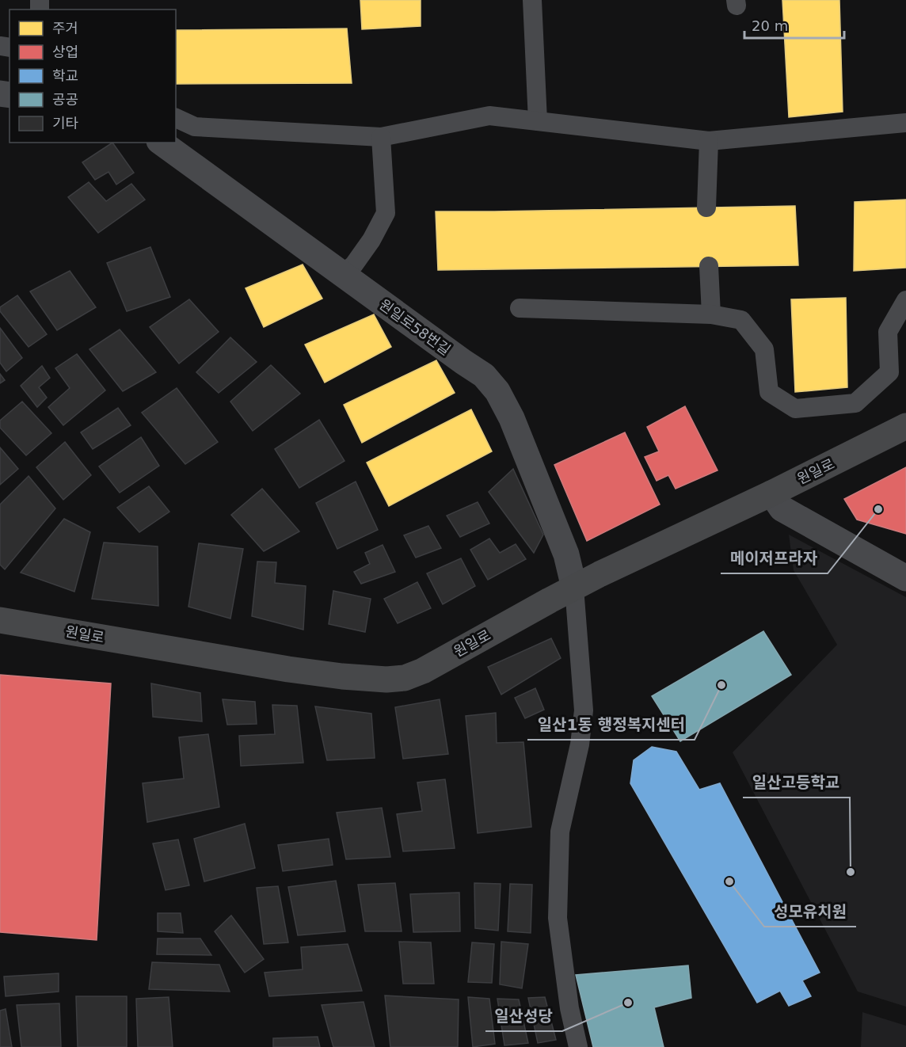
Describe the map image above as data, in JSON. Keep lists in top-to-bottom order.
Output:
{
  "streets": {
    "street": ["원일로58번길", "원일로"]
  },
  "crossings": [
    ["원일로58번길", "원일로"]
  ],
  "places": [
    "메이저프라자",
    "일산1동 행정복지센터",
    "일산고등학교",
    "성모유치원",
    "일산성당"
  ],
  "legend": [
    "주거",
    "상업",
    "학교",
    "공공",
    "기타"
  ],
  "scale_bar": "20 m"
}
